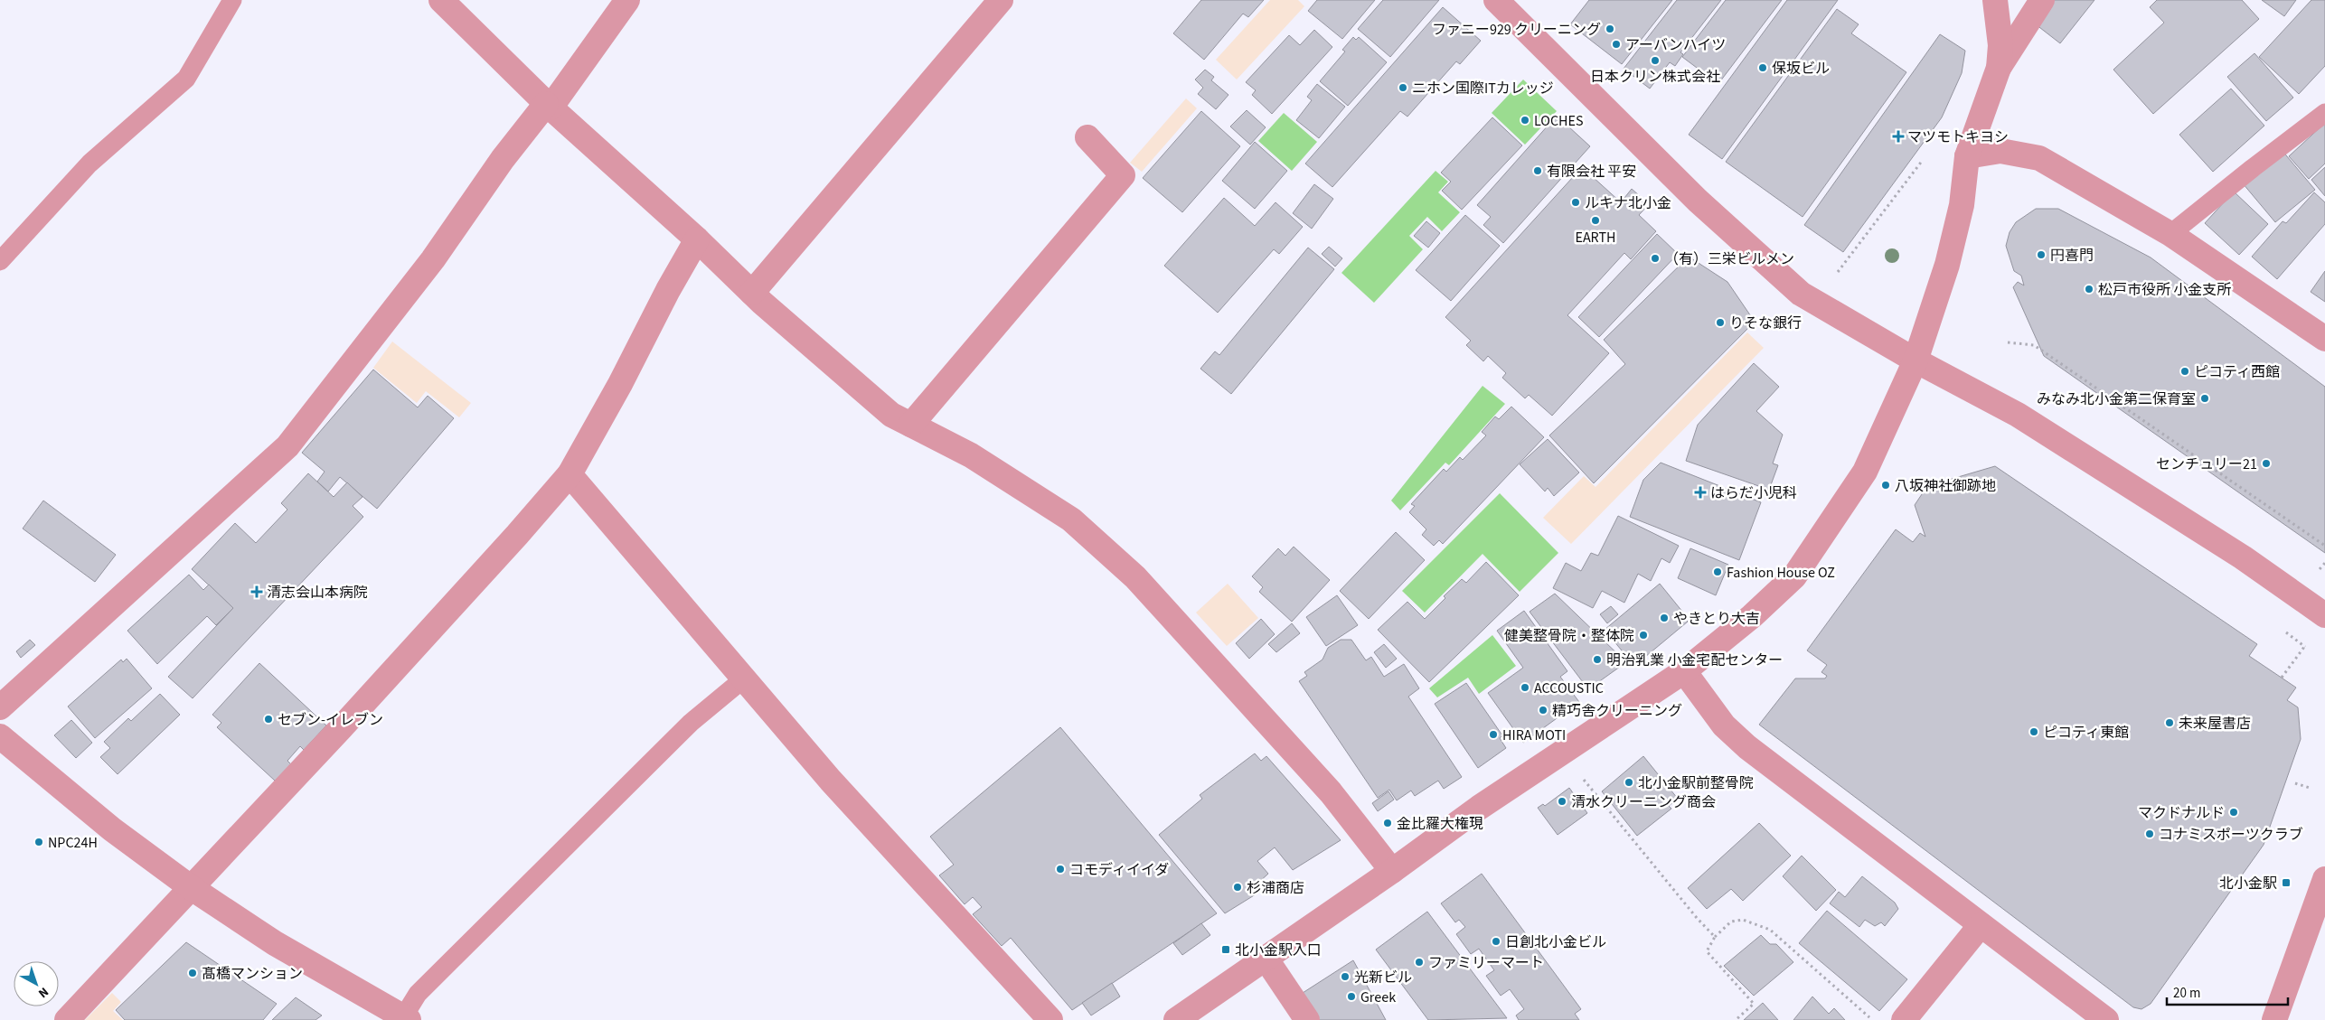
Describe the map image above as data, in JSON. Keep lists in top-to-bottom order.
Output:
{
  "places": {
    "other": [
      "ファニー929 クリーニング",
      "アーバンハイツ",
      "日本クリン株式会社",
      "保坂ビル",
      "ニホン国際ITカレッジ",
      "LOCHES",
      "有限会社 平安",
      "ルキナ北小金",
      "EARTH",
      "円喜門",
      "（有）三栄ビルメン",
      "松戸市役所 小金支所",
      "りそな銀行",
      "ピコティ西館",
      "みなみ北小金第二保育室",
      "センチュリー21",
      "八坂神社御跡地",
      "Fashion House OZ",
      "やきとり大吉",
      "健美整骨院・整体院",
      "明治乳業 小金宅配センター",
      "ACCOUSTIC",
      "精巧舎クリーニング",
      "セブン-イレブン",
      "未来屋書店",
      "ピコティ東館",
      "HIRA MOTI",
      "北小金駅前整骨院",
      "清水クリーニング商会",
      "マクドナルド",
      "金比羅大権現",
      "コナミスポーツクラブ",
      "NPC24H",
      "コモディイイダ",
      "杉浦商店",
      "日創北小金ビル",
      "ファミリーマート",
      "髙橋マンション",
      "光新ビル",
      "Greek"
    ],
    "health": ["マツモトキヨシ", "はらだ小児科", "清志会山本病院"],
    "transit": ["北小金駅", "北小金駅入口"]
  },
  "scale_bar": "20 m",
  "north": "bottom right"
}
